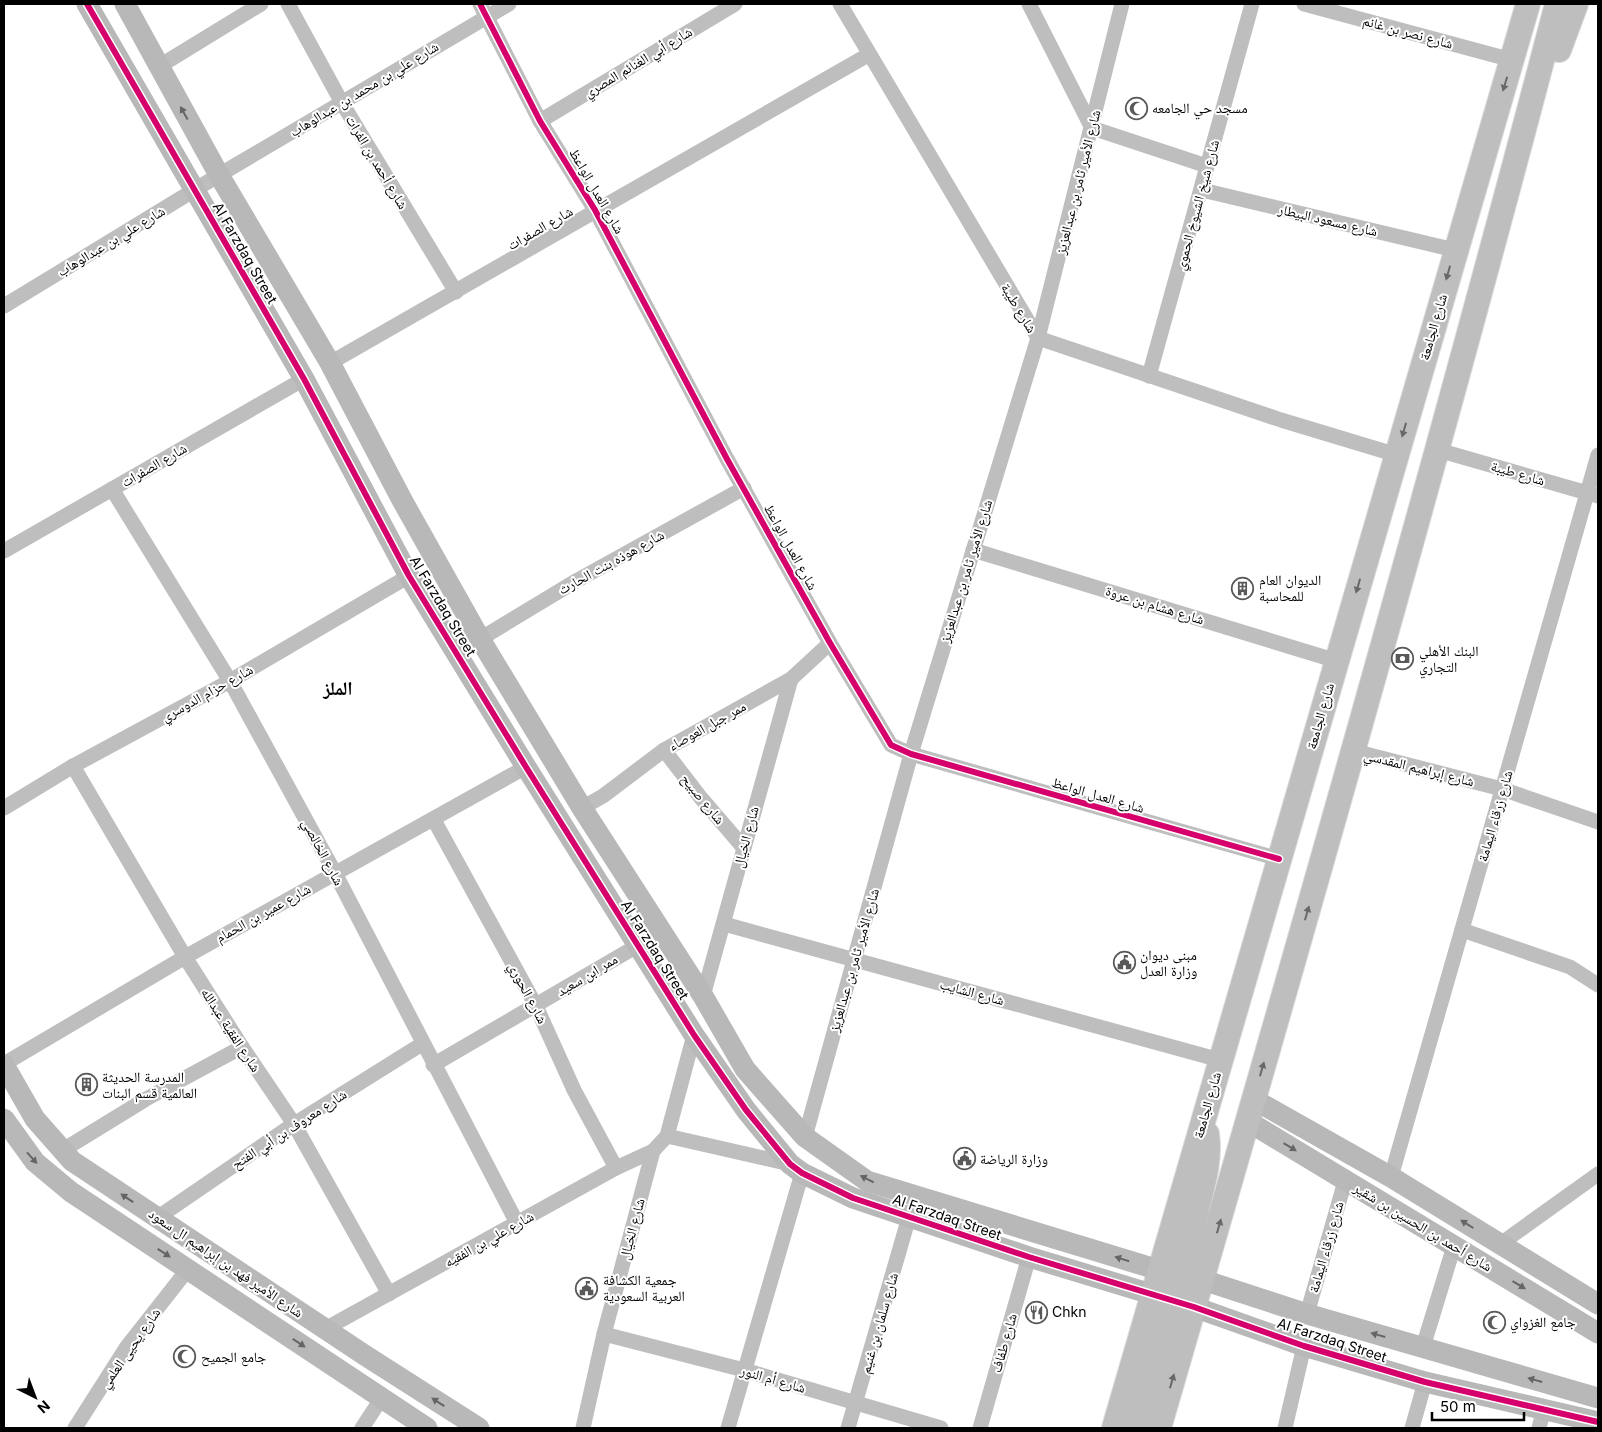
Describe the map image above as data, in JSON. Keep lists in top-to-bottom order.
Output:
{
  "streets": {
    "main road": ["شارع الجامعة"],
    "street": [
      "شارع نصر بن غانم",
      "شارع أبي الغنائم المصري",
      "شارع علي بن محمد بن عبدالوهاب",
      "شارع أحمد بن الفرات",
      "شارع الأمير ثامر بن عبدالعزيز",
      "شارع العدل الواعظ",
      "شارع شيخ الشيوخ الحموي",
      "شارع مسعود البيطار",
      "شارع الصفرات",
      "شارع علي بن عبدالوهاب",
      "Al Farzdaq Street",
      "شارع طيبة",
      "شارع هوذه بنت الحارث",
      "شارع هشام بن عروة",
      "شارع حزام الدوسري",
      "ممر جبل العوصاء",
      "شارع إبراهيم المقدسي",
      "شارع صبيح",
      "شارع زرقاء اليمامة",
      "شارع الخيال",
      "شارع الخالصي",
      "شارع عمير بن الحمام",
      "ممر ابن سعيد",
      "شارع الشايب",
      "شارع الحوري",
      "شارع الفقية عبدالله",
      "شارع معروف بن أبي الفتح",
      "شارع أحمد بن الحسين بن شقير",
      "شارع علي بن الفقيه",
      "شارع الأمير فهد بن إبراهيم ال سعود",
      "شارع سلمان بن غنيم",
      "شارع طفاف",
      "شارع يحيى العلمي",
      "شارع أم النور"
    ]
  },
  "crossings": [
    ["شارع نصر بن غانم", "شارع الجامعة"],
    ["شارع أبي الغنائم المصري", "شارع العدل الواعظ"],
    ["شارع علي بن محمد بن عبدالوهاب", "شارع أحمد بن الفرات"],
    ["شارع علي بن محمد بن عبدالوهاب", "شارع العدل الواعظ"],
    ["شارع علي بن محمد بن عبدالوهاب", "شارع علي بن عبدالوهاب"],
    ["شارع علي بن محمد بن عبدالوهاب", "Al Farzdaq Street"],
    ["شارع أحمد بن الفرات", "شارع الصفرات"],
    ["شارع الأمير ثامر بن عبدالعزيز", "شارع العدل الواعظ"],
    ["شارع الأمير ثامر بن عبدالعزيز", "Al Farzdaq Street"],
    ["شارع الأمير ثامر بن عبدالعزيز", "شارع طيبة"],
    ["شارع الأمير ثامر بن عبدالعزيز", "شارع هشام بن عروة"],
    ["شارع الأمير ثامر بن عبدالعزيز", "شارع الشايب"],
    ["شارع العدل الواعظ", "شارع الصفرات"],
    ["شارع العدل الواعظ", "شارع الجامعة"],
    ["شارع العدل الواعظ", "شارع هوذه بنت الحارث"],
    ["شارع العدل الواعظ", "ممر جبل العوصاء"],
    ["شارع شيخ الشيوخ الحموي", "شارع مسعود البيطار"],
    ["شارع شيخ الشيوخ الحموي", "شارع طيبة"],
    ["شارع مسعود البيطار", "شارع الجامعة"],
    ["شارع الصفرات", "Al Farzdaq Street"],
    ["شارع الصفرات", "شارع طيبة"],
    ["شارع الصفرات", "شارع الخالصي"],
    ["شارع علي بن عبدالوهاب", "Al Farzdaq Street"],
    ["Al Farzdaq Street", "شارع الجامعة"],
    ["Al Farzdaq Street", "شارع هوذه بنت الحارث"],
    ["Al Farzdaq Street", "شارع حزام الدوسري"],
    ["Al Farzdaq Street", "ممر جبل العوصاء"],
    ["Al Farzdaq Street", "شارع زرقاء اليمامة"],
    ["Al Farzdaq Street", "شارع الخيال"],
    ["Al Farzdaq Street", "شارع عمير بن الحمام"],
    ["Al Farzdaq Street", "ممر ابن سعيد"],
    ["Al Farzdaq Street", "شارع سلمان بن غنيم"],
    ["Al Farzdaq Street", "شارع طفاف"],
    ["شارع طيبة", "شارع الجامعة"],
    ["شارع طيبة", "شارع زرقاء اليمامة"],
    ["شارع الجامعة", "شارع هشام بن عروة"],
    ["شارع الجامعة", "شارع إبراهيم المقدسي"],
    ["شارع الجامعة", "شارع الشايب"],
    ["شارع الجامعة", "شارع أحمد بن الحسين بن شقير"],
    ["شارع حزام الدوسري", "شارع الخالصي"],
    ["شارع حزام الدوسري", "شارع الفقية عبدالله"],
    ["ممر جبل العوصاء", "شارع صبيح"],
    ["ممر جبل العوصاء", "شارع الخيال"],
    ["شارع إبراهيم المقدسي", "شارع زرقاء اليمامة"],
    ["شارع صبيح", "شارع الخيال"],
    ["شارع زرقاء اليمامة", "شارع أحمد بن الحسين بن شقير"],
    ["شارع الخيال", "شارع الشايب"],
    ["شارع الخيال", "شارع علي بن الفقيه"],
    ["شارع الخيال", "شارع أم النور"],
    ["شارع الخالصي", "شارع عمير بن الحمام"],
    ["شارع الخالصي", "ممر ابن سعيد"],
    ["شارع الخالصي", "شارع معروف بن أبي الفتح"],
    ["شارع الخالصي", "شارع علي بن الفقيه"],
    ["شارع عمير بن الحمام", "شارع الحوري"],
    ["شارع عمير بن الحمام", "شارع الفقية عبدالله"],
    ["شارع عمير بن الحمام", "شارع الأمير فهد بن إبراهيم ال سعود"],
    ["ممر ابن سعيد", "شارع الحوري"],
    ["شارع الحوري", "شارع علي بن الفقيه"],
    ["شارع الفقية عبدالله", "شارع معروف بن أبي الفتح"],
    ["شارع الفقية عبدالله", "شارع علي بن الفقيه"],
    ["شارع معروف بن أبي الفتح", "شارع الأمير فهد بن إبراهيم ال سعود"],
    ["شارع علي بن الفقيه", "شارع الأمير فهد بن إبراهيم ال سعود"],
    ["شارع الأمير فهد بن إبراهيم ال سعود", "شارع يحيى العلمي"],
    ["شارع سلمان بن غنيم", "شارع أم النور"]
  ],
  "districts": ["الملز"],
  "places": {
    "mosque": ["مسجد حي الجامعه", "جامع الغزواي", "جامع الجميح"],
    "building": ["الديوان العام للمحاسبة", "المدرسة الحديثة العالمية قسم البنات"],
    "bank": ["البنك الأهلي التجاري"],
    "public building": ["مبنى ديوان وزارة العدل", "وزارة الرياضة", "جمعية الكشافة العربية السعودية"],
    "restaurant": ["Chkn"]
  },
  "scale_bar": "50 m",
  "north": "bottom right"
}
